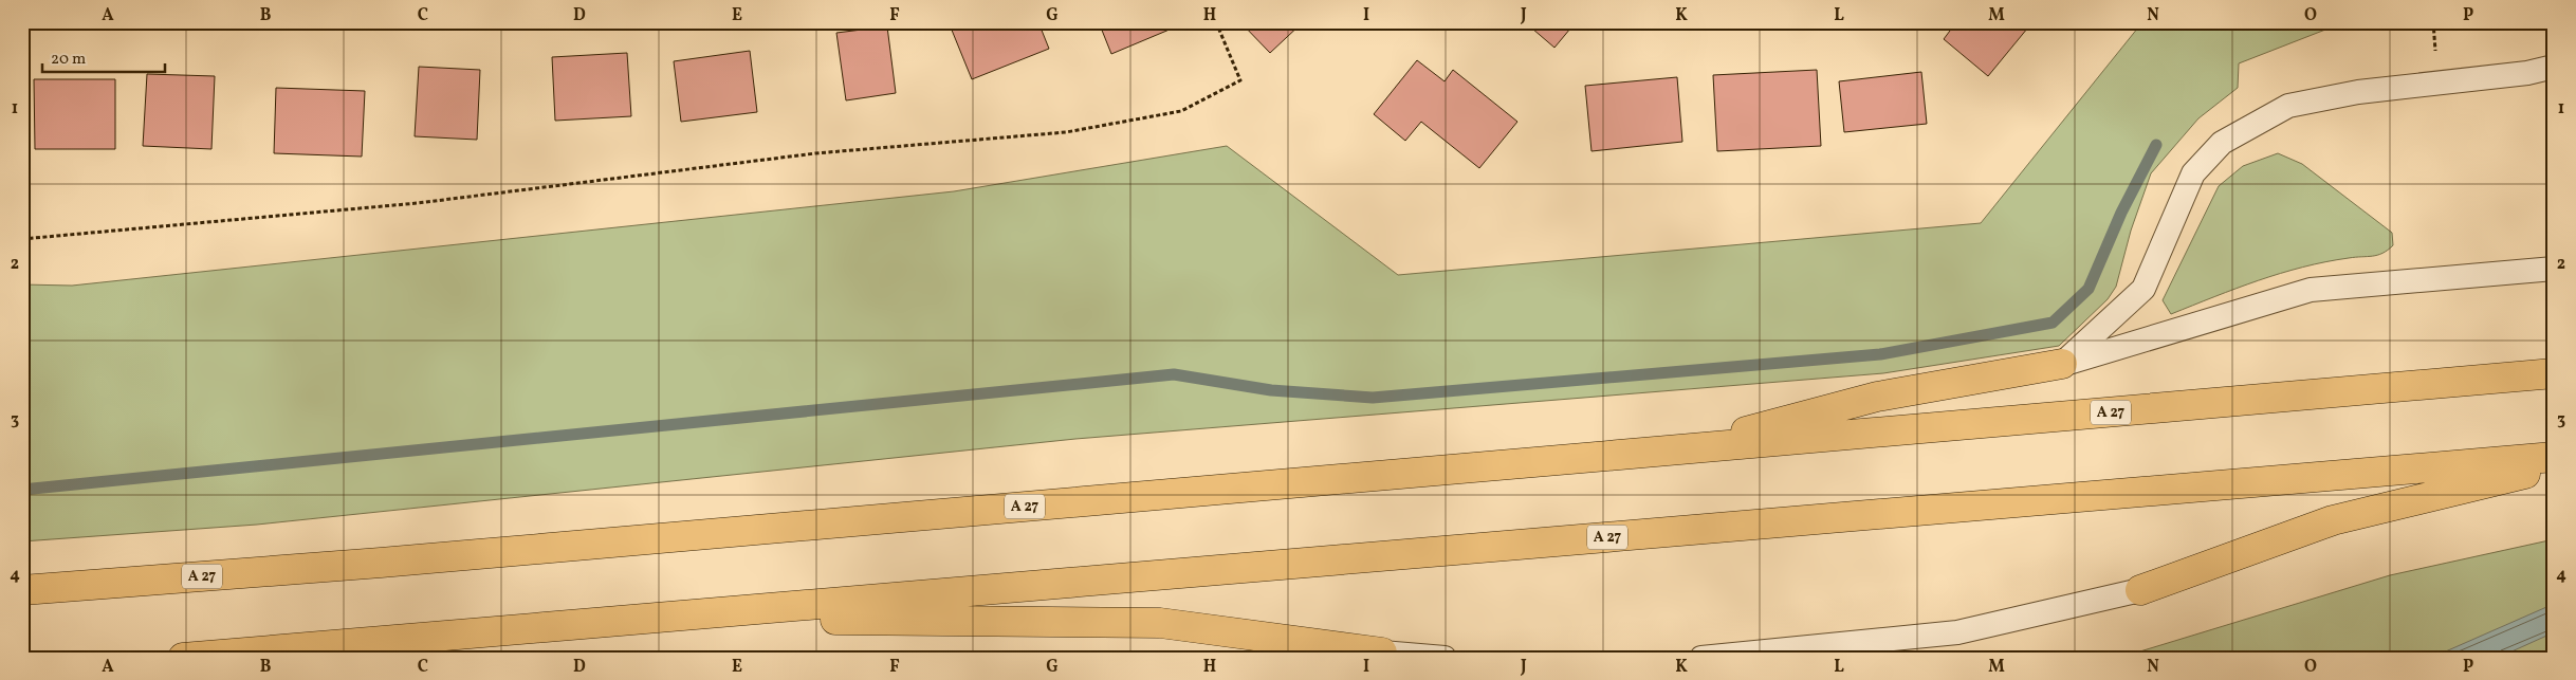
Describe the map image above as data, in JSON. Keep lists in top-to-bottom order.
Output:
{
  "streets": {
    "highway": ["A 27"]
  },
  "scale_bar": "20 m",
  "grid": {
    "columns": [
      "A",
      "B",
      "C",
      "D",
      "E",
      "F",
      "G",
      "H",
      "I",
      "J",
      "K",
      "L",
      "M",
      "N",
      "O",
      "P"
    ],
    "rows": [
      "1",
      "2",
      "3",
      "4"
    ]
  }
}
